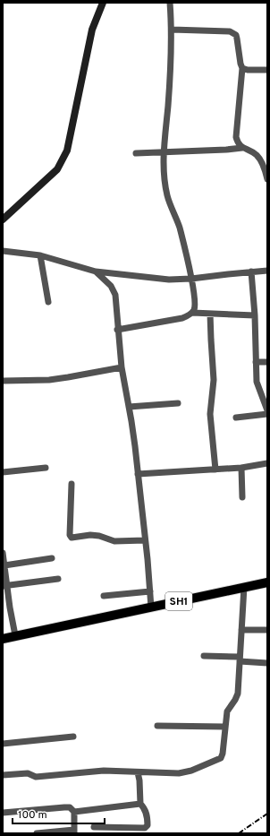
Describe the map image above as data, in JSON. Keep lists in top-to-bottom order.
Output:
{
  "streets": {
    "main road": ["SH1"]
  },
  "scale_bar": "100 m"
}
